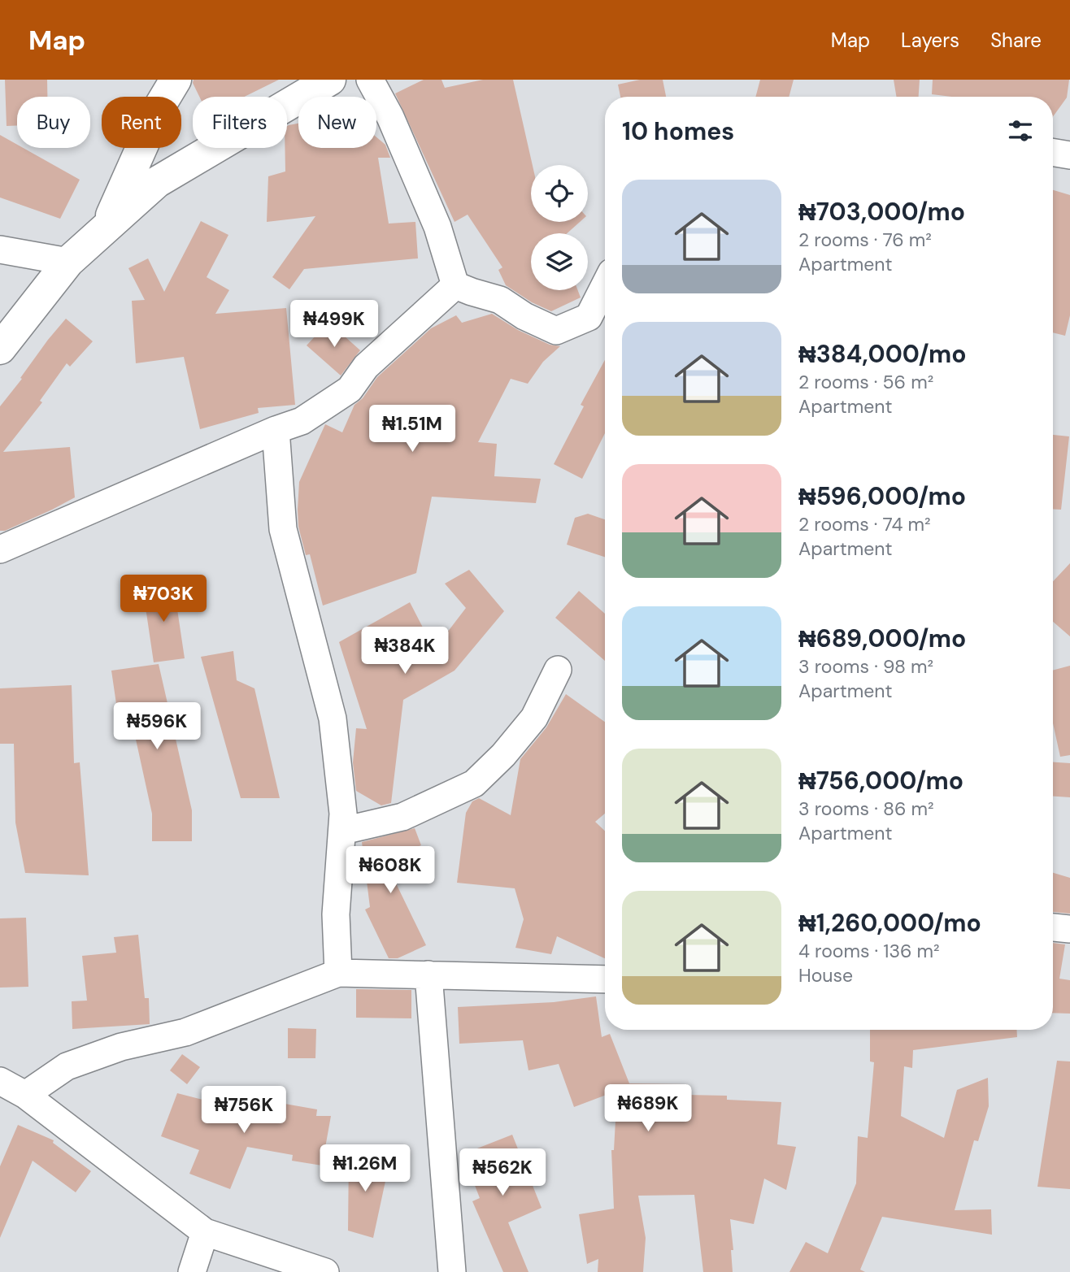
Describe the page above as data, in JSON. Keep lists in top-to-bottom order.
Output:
{
  "page": {
    "header": "Map",
    "nav": ["Map", "Layers", "Share"],
    "chip": [
      "Buy",
      "Rent",
      "Filters",
      "New"
    ],
    "heading": "10 homes",
    "list": [
      {
        "name": "₦703,000/mo",
        "note": "2 rooms · 76 m² · Apartment"
      },
      {
        "name": "₦384,000/mo",
        "note": "2 rooms · 56 m² · Apartment"
      },
      {
        "name": "₦596,000/mo",
        "note": "2 rooms · 74 m² · Apartment"
      },
      {
        "name": "₦689,000/mo",
        "note": "3 rooms · 98 m² · Apartment"
      },
      {
        "name": "₦756,000/mo",
        "note": "3 rooms · 86 m² · Apartment"
      },
      {
        "name": "₦1,260,000/mo",
        "note": "4 rooms · 136 m² · House"
      }
    ],
    "price": [
      "₦499K",
      "₦1.51M",
      "₦703K",
      "₦384K",
      "₦596K",
      "₦608K",
      "₦689K",
      "₦756K",
      "₦1.26M",
      "₦562K"
    ]
  }
}
